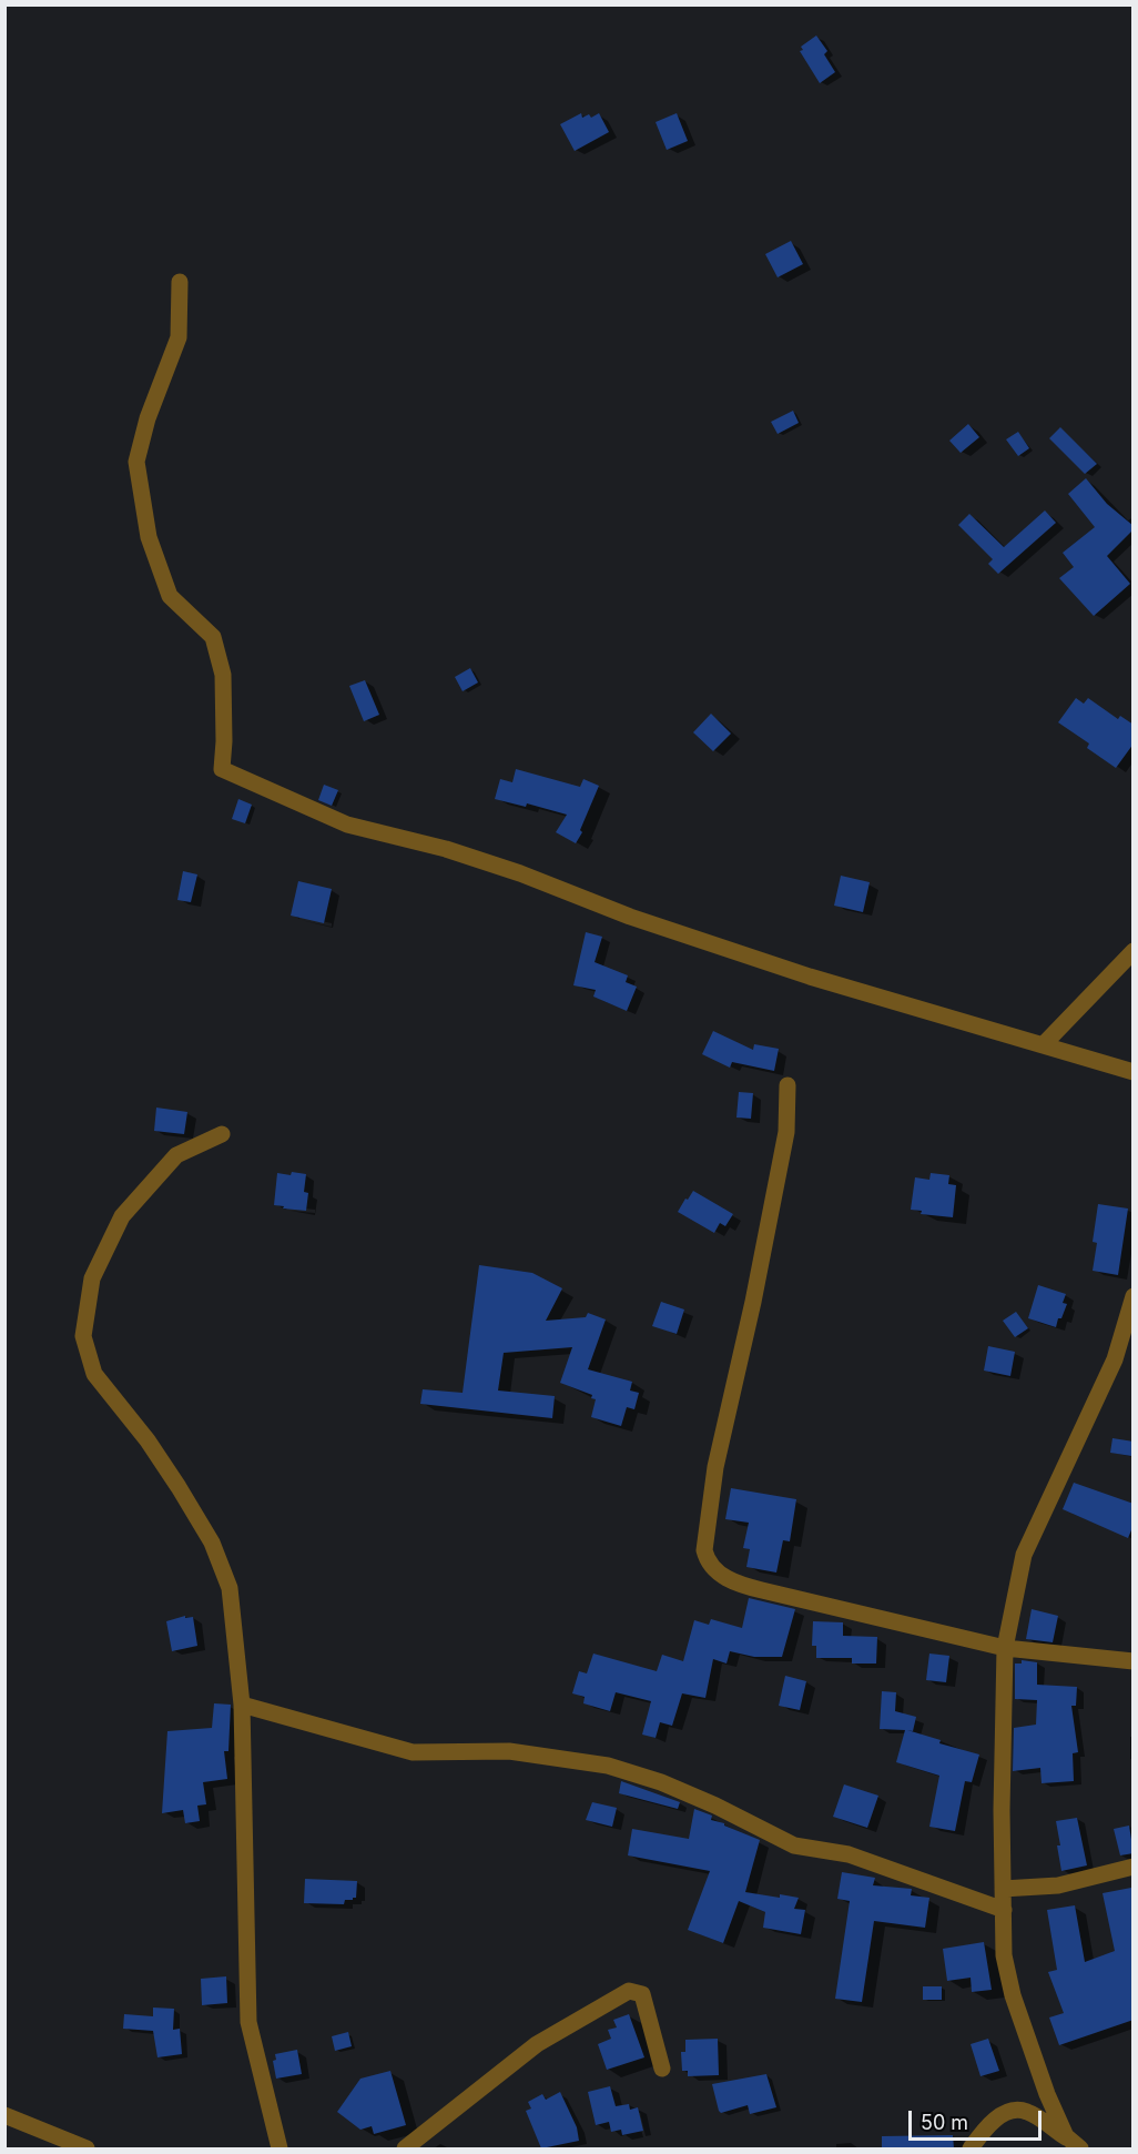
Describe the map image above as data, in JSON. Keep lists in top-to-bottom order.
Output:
{
  "scale_bar": "50 m"
}
